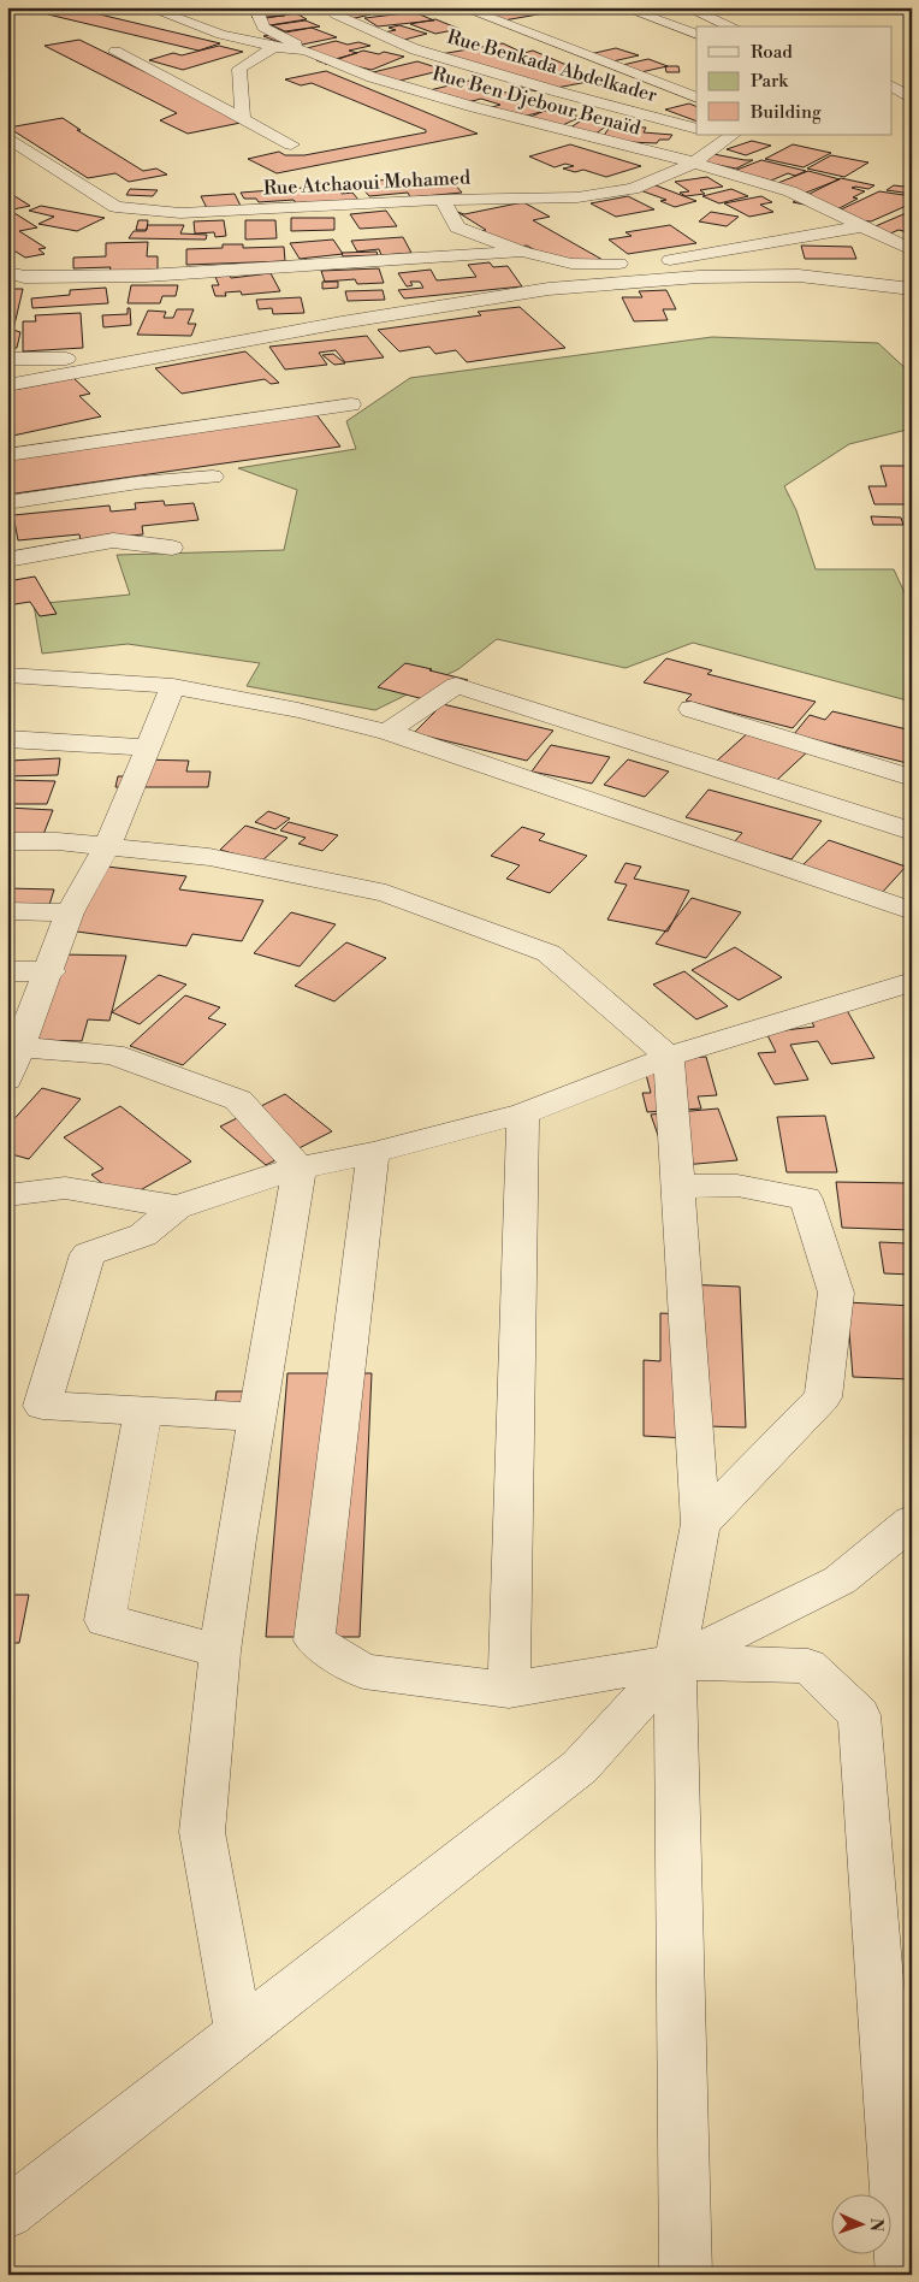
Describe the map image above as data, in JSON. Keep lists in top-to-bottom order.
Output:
{
  "streets": {
    "street": ["Rue Benkada Abdelkader", "Rue Ben Djebour Benaïd", "Rue Atchaoui Mohamed"]
  },
  "crossings": [
    ["Rue Ben Djebour Benaïd", "Rue Atchaoui Mohamed"]
  ],
  "legend": ["Road", "Park", "Building"],
  "north": "right"
}
